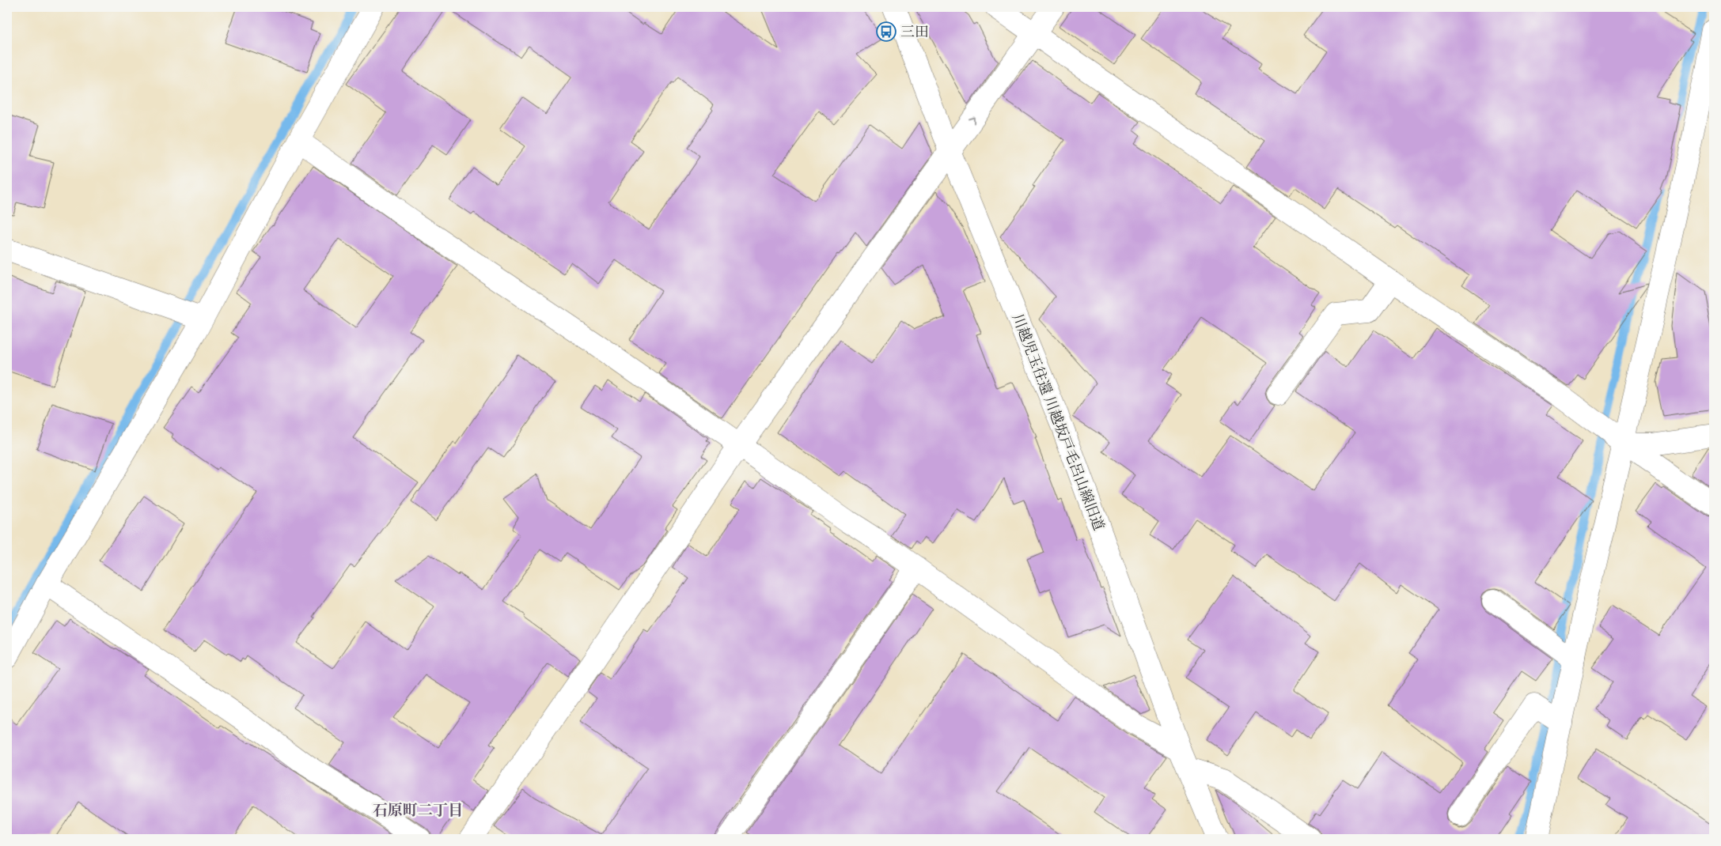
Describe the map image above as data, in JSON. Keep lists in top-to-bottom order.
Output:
{
  "streets": {
    "street": ["川越児玉往還 川越坂戸毛呂山線旧道"]
  },
  "districts": ["石原町二丁目"],
  "places": {
    "bus stop": ["三田"]
  }
}
